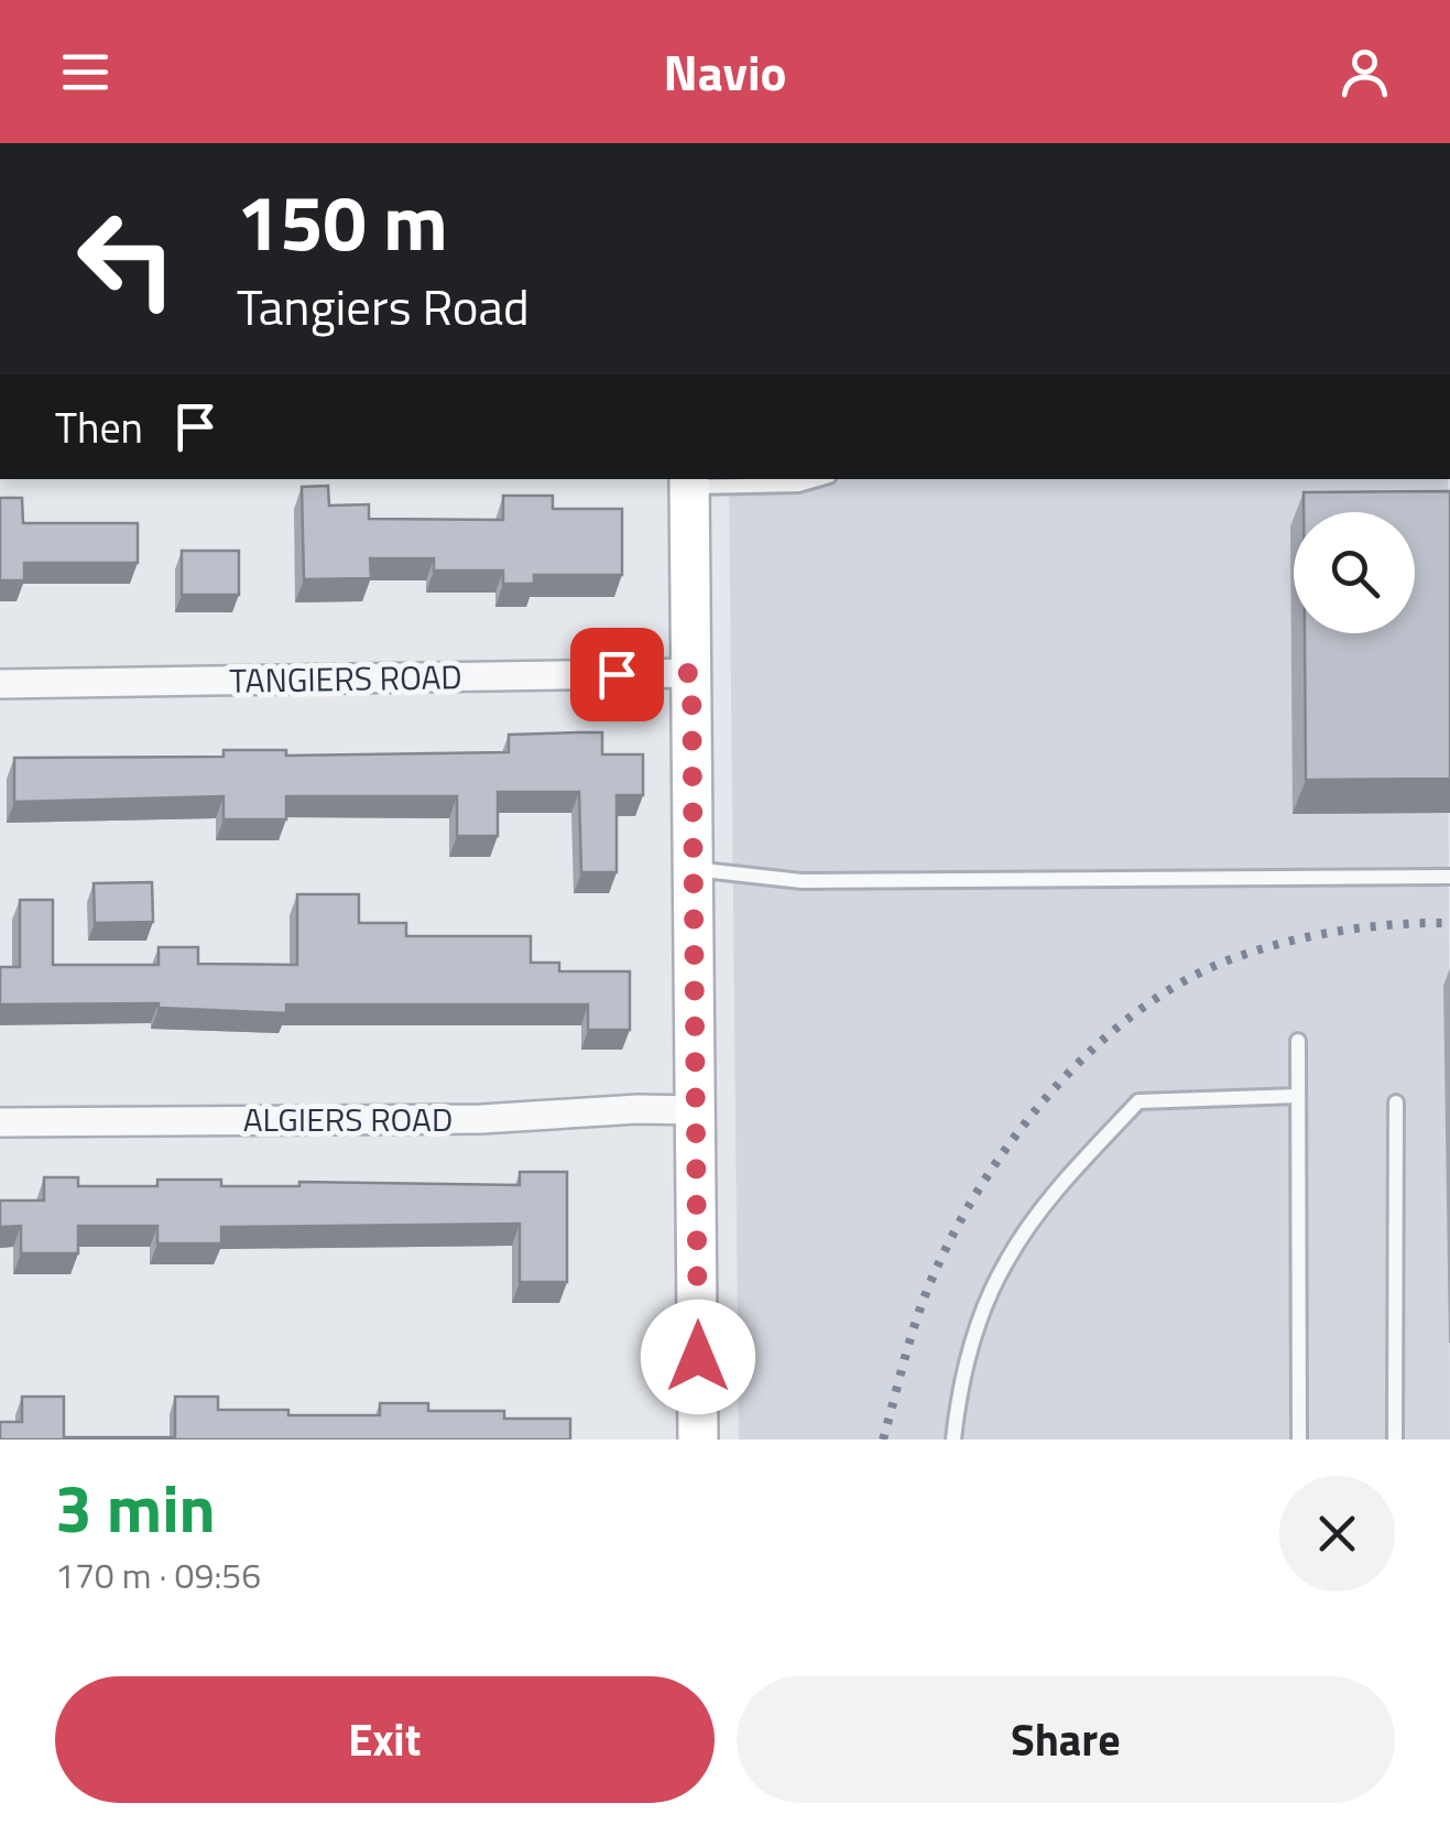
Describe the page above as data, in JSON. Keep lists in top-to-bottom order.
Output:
{
  "streets": {
    "street": ["TANGIERS ROAD", "ALGIERS ROAD"]
  },
  "page": {
    "header": "Navio",
    "turn": ["150 m", "Tangiers Road"],
    "then": "Then",
    "heading": ["3 min", "170 m · 09:56"],
    "buttons": ["Exit", "Share"]
  }
}
